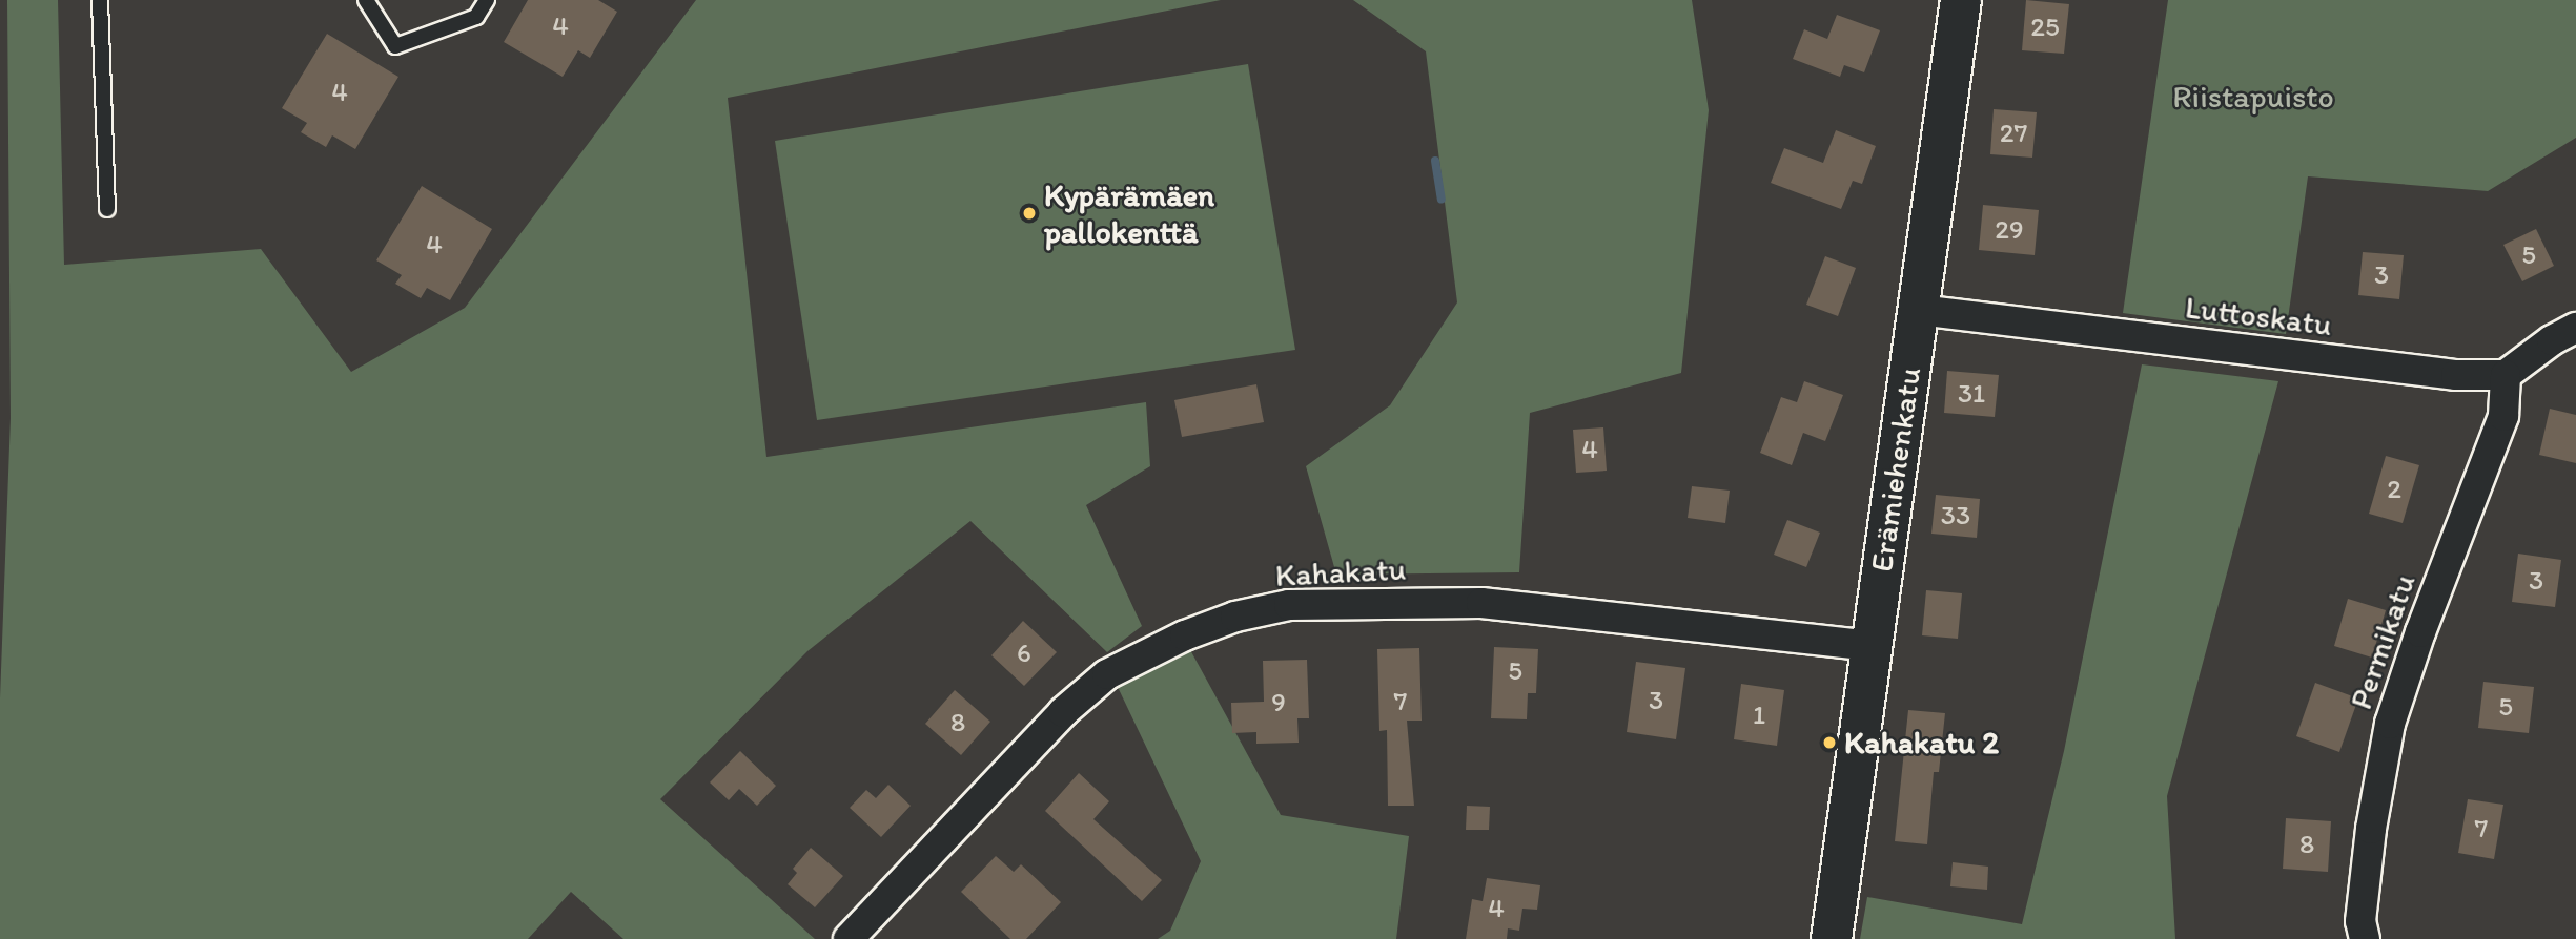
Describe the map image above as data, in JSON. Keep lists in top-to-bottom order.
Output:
{
  "streets": {
    "street": [
      "Luttoskatu",
      "Erämiehenkatu",
      "Kahakatu",
      "Permikatu"
    ]
  },
  "crossings": [
    ["Luttoskatu", "Erämiehenkatu"],
    ["Luttoskatu", "Permikatu"],
    ["Erämiehenkatu", "Kahakatu"]
  ],
  "parks": ["Riistapuisto"],
  "places": ["Kypärämäen pallokenttä", "Kahakatu 2"],
  "house_numbers": [
    "4",
    "25",
    "4",
    "27",
    "29",
    "4",
    "5",
    "3",
    "31",
    "4",
    "2",
    "33",
    "3",
    "6",
    "5",
    "3",
    "7",
    "9",
    "5",
    "1",
    "8",
    "7",
    "8",
    "4"
  ]
}
